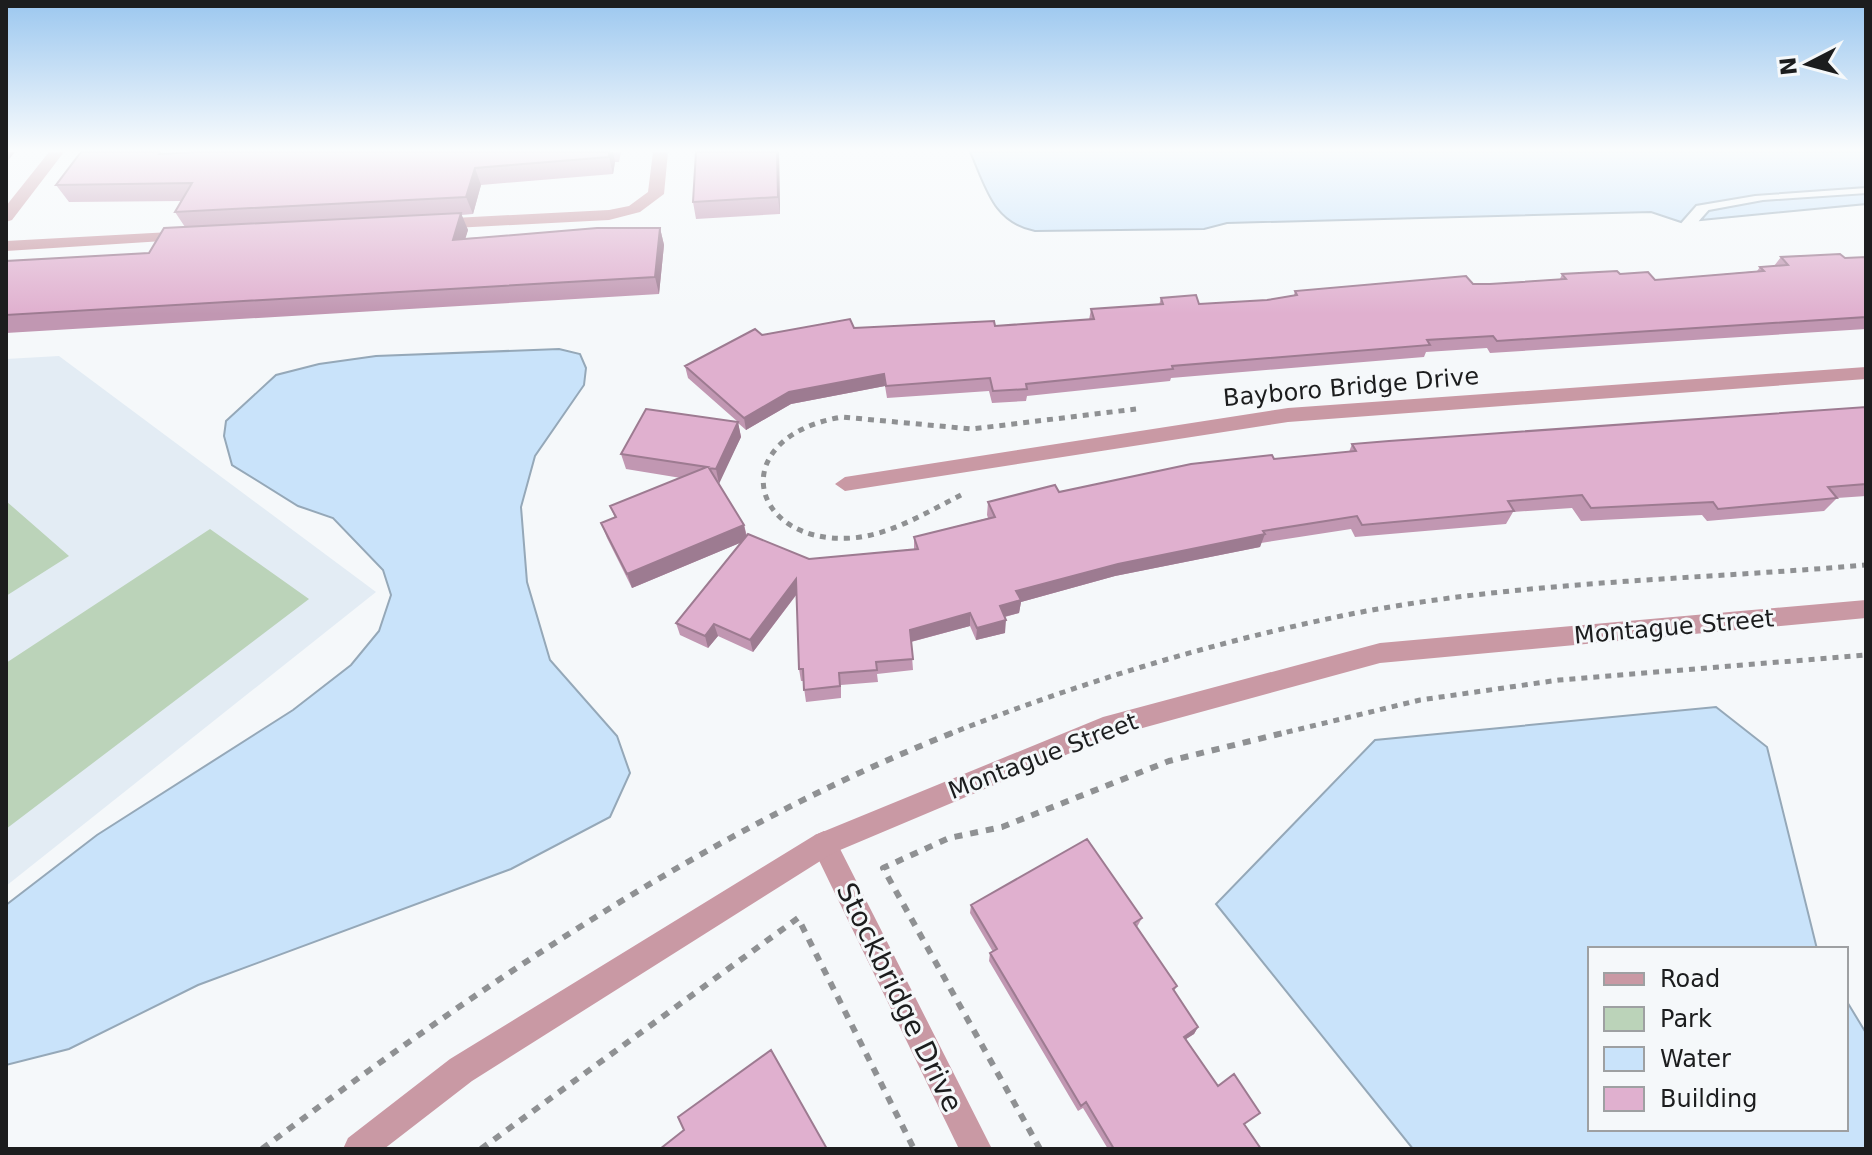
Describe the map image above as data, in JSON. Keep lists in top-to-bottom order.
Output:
{
  "streets": {
    "street": ["Bayboro Bridge Drive", "Montague Street", "Stockbridge Drive"]
  },
  "crossings": [
    ["Montague Street", "Stockbridge Drive"]
  ],
  "legend": [
    "Road",
    "Park",
    "Water",
    "Building"
  ],
  "north": "left"
}
